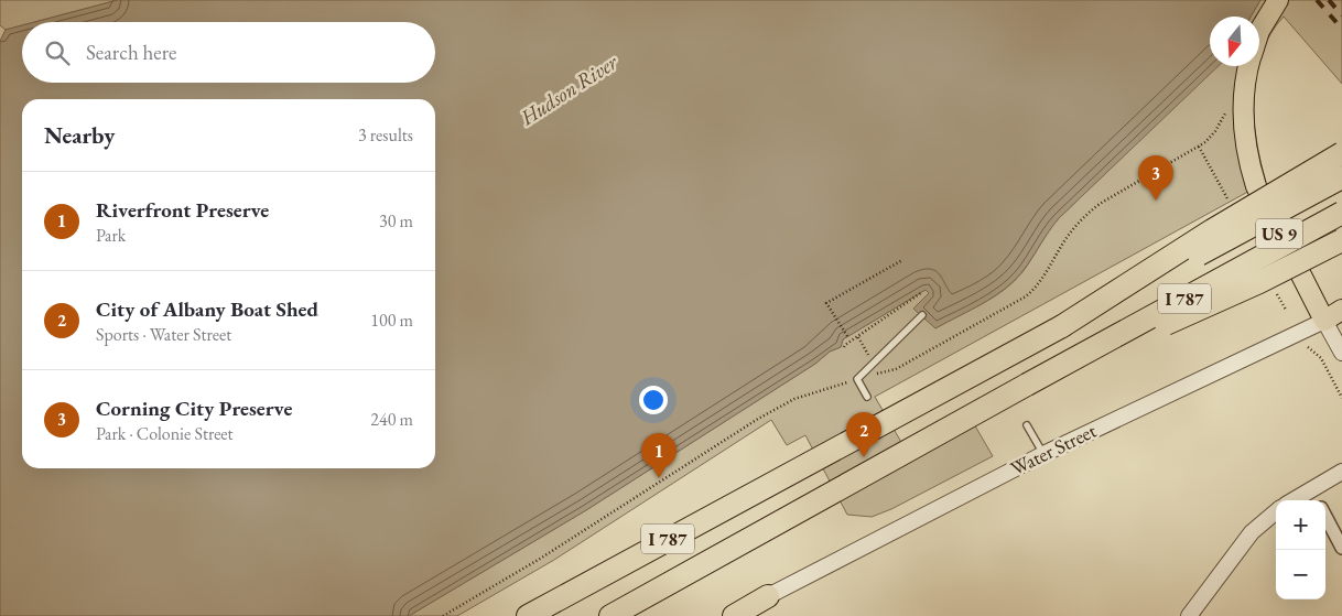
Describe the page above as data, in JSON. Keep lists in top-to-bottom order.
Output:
{
  "streets": {
    "highway": ["I 787"],
    "main road": ["US 9", "Water Street"]
  },
  "crossings": [
    ["US 9", "Water Street"]
  ],
  "water": ["Hudson River"],
  "north": "bottom",
  "page": {
    "search": "Search here",
    "heading": ["Nearby", "3 results"],
    "pins": ["3", "2", "1"],
    "list": [
      {
        "mark": "1",
        "name": "Riverfront Preserve",
        "note": "Park",
        "value": "30 m"
      },
      {
        "mark": "2",
        "name": "City of Albany Boat Shed",
        "note": "Sports · Water Street",
        "value": "100 m"
      },
      {
        "mark": "3",
        "name": "Corning City Preserve",
        "note": "Park · Colonie Street",
        "value": "240 m"
      }
    ],
    "map_buttons": ["+", "−"]
  }
}
